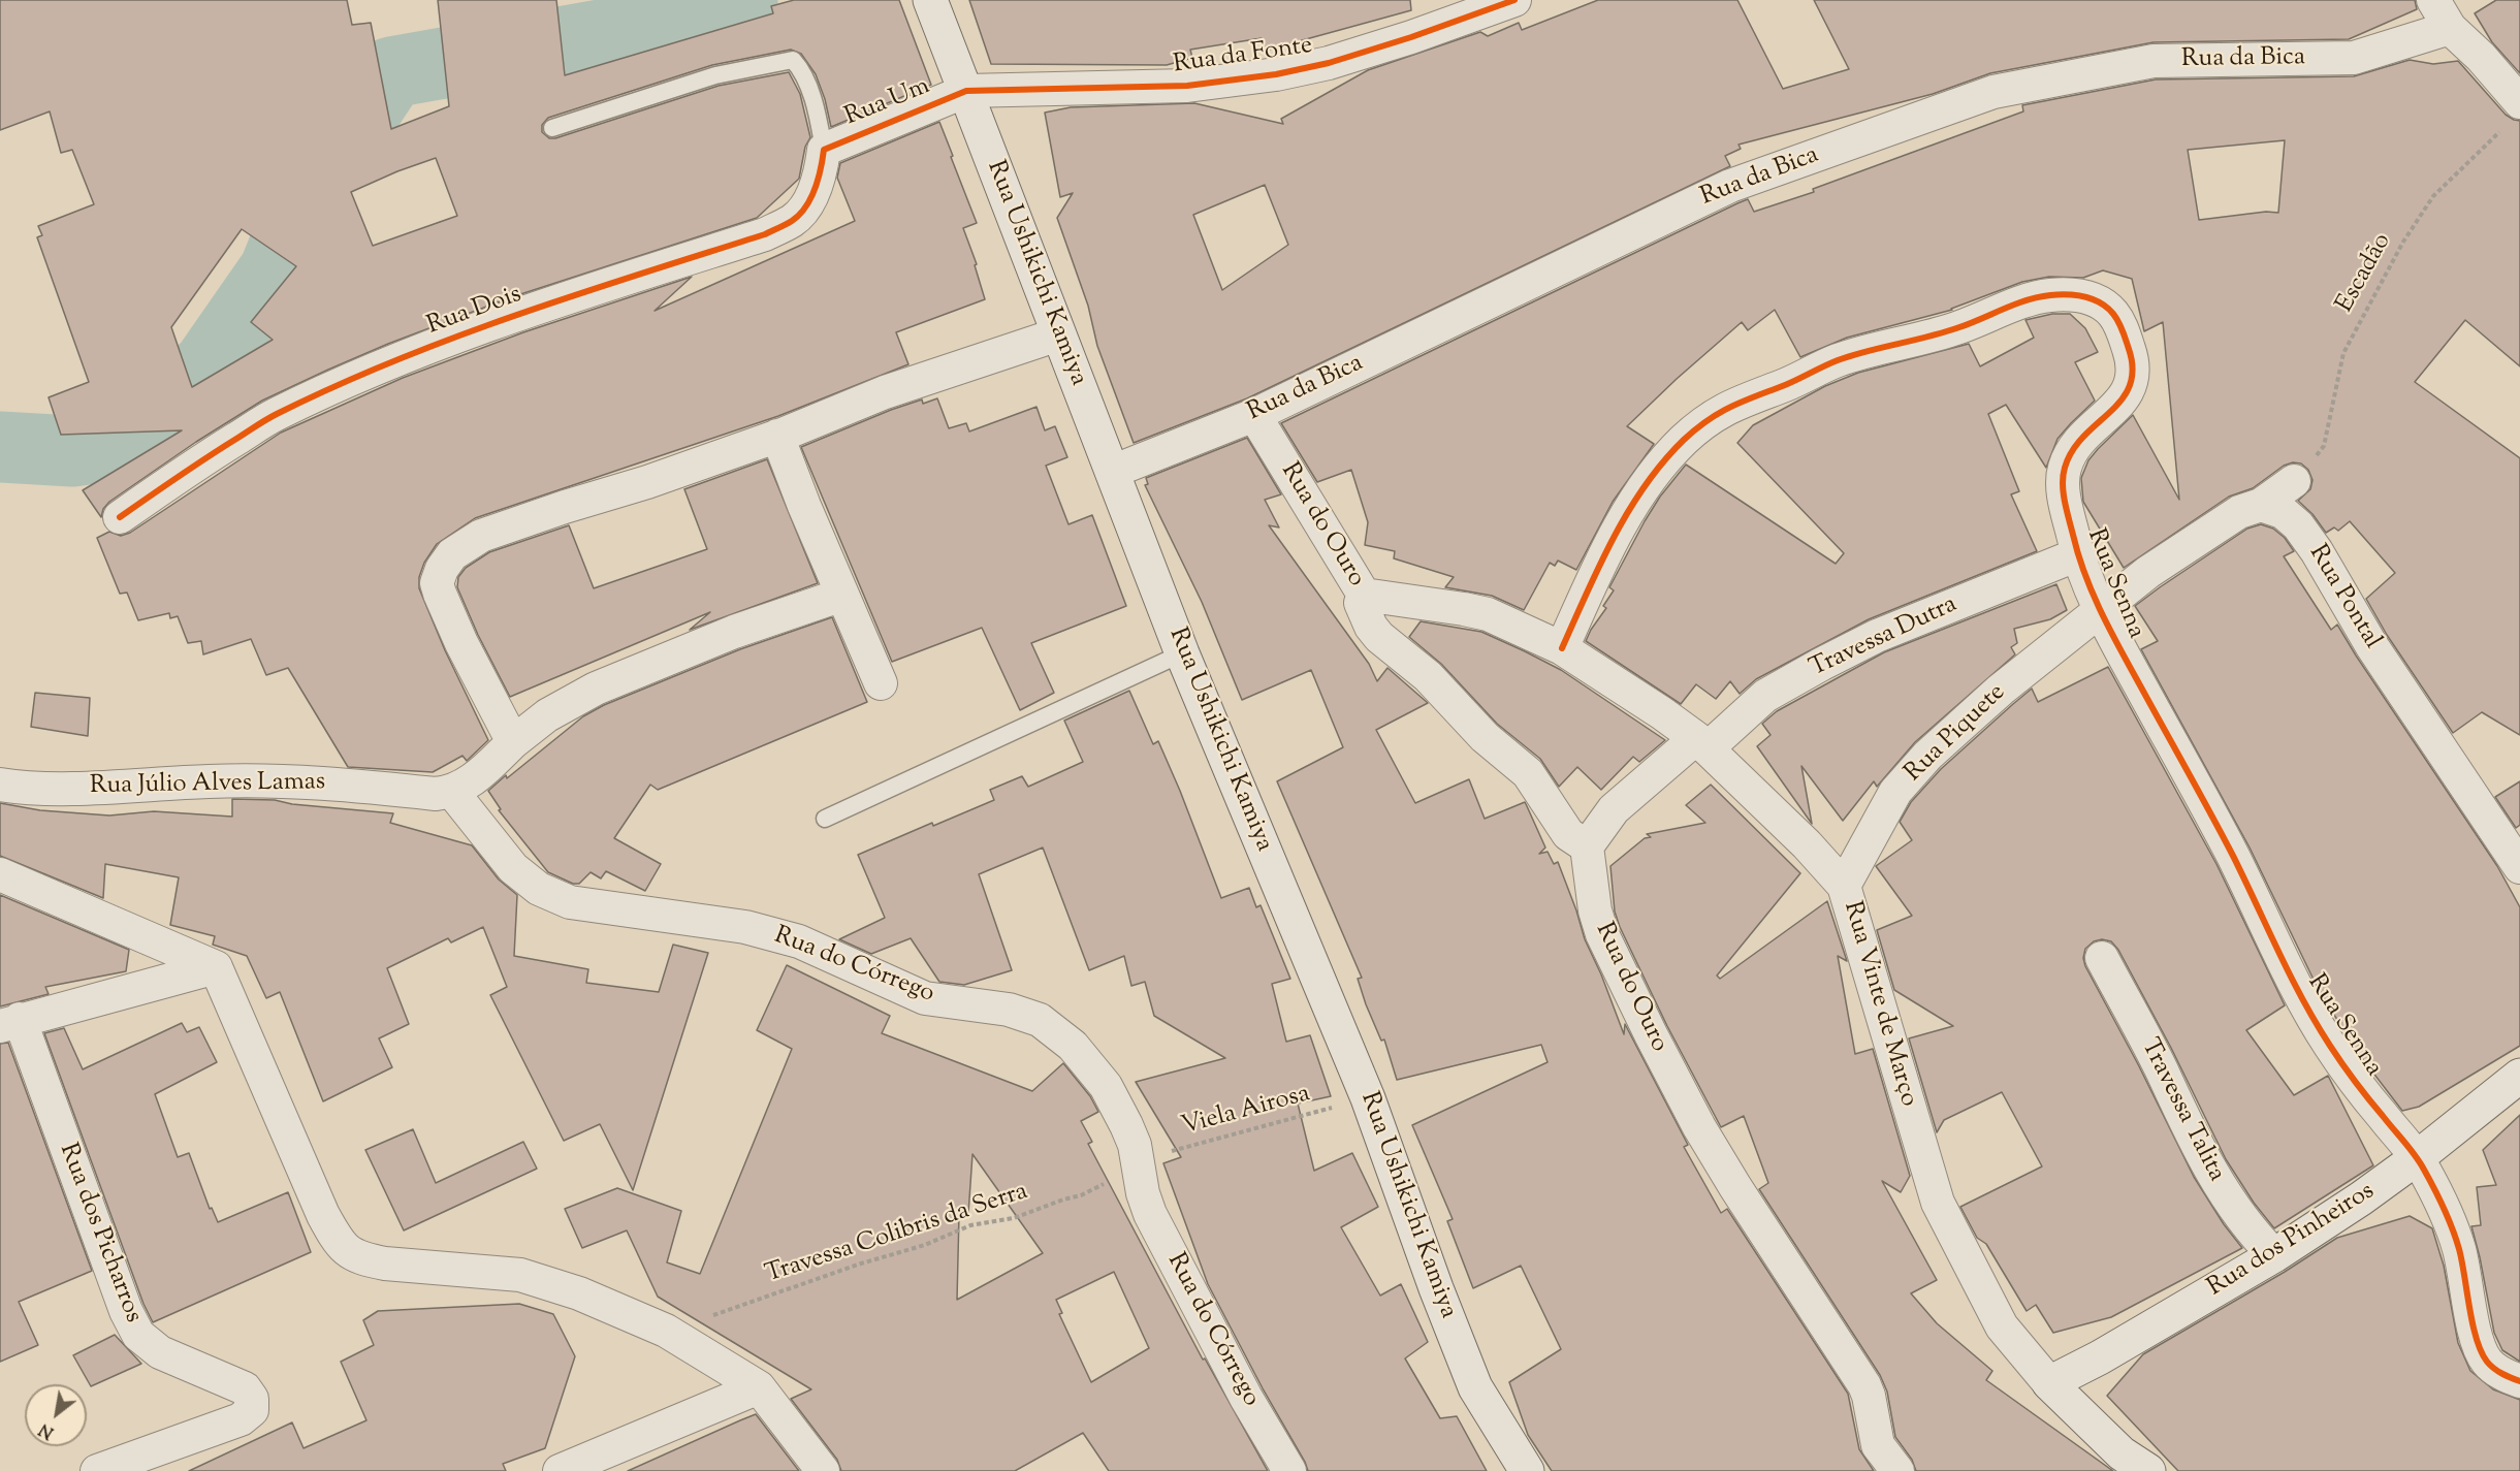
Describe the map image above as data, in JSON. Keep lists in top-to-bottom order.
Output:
{
  "streets": {
    "main road": ["Rua Ushikichi Kamiya", "Rua Vinte de Março", "Rua dos Pinheiros"],
    "street": [
      "Rua da Fonte",
      "Rua da Bica",
      "Rua Um",
      "Rua Dois",
      "Rua do Ouro",
      "Rua Senna",
      "Rua Pontal",
      "Travessa Dutra",
      "Rua Piquete",
      "Rua Júlio Alves Lamas",
      "Rua do Córrego",
      "Travessa Talita",
      "Rua dos Picharros"
    ],
    "path": ["Escadão", "Viela Airosa", "Travessa Colibris da Serra"]
  },
  "crossings": [
    ["Rua da Fonte", "Rua Um"],
    ["Rua da Fonte", "Rua Ushikichi Kamiya"],
    ["Rua da Bica", "Rua Ushikichi Kamiya"],
    ["Rua da Bica", "Rua do Ouro"],
    ["Rua Um", "Rua Ushikichi Kamiya"],
    ["Rua Um", "Rua Dois"],
    ["Rua Ushikichi Kamiya", "Viela Airosa"],
    ["Rua do Ouro", "Travessa Dutra"],
    ["Rua do Ouro", "Rua Vinte de Março"],
    ["Rua Senna", "Travessa Dutra"],
    ["Rua Senna", "Rua Piquete"],
    ["Rua Senna", "Rua Vinte de Março"],
    ["Rua Senna", "Rua dos Pinheiros"],
    ["Travessa Dutra", "Rua Vinte de Março"],
    ["Rua Piquete", "Rua Vinte de Março"],
    ["Rua Júlio Alves Lamas", "Rua do Córrego"],
    ["Rua do Córrego", "Viela Airosa"],
    ["Rua do Córrego", "Travessa Colibris da Serra"],
    ["Rua Vinte de Março", "Rua dos Pinheiros"],
    ["Travessa Talita", "Rua dos Pinheiros"],
    ["Viela Airosa", "Travessa Colibris da Serra"]
  ],
  "north": "bottom left"
}
